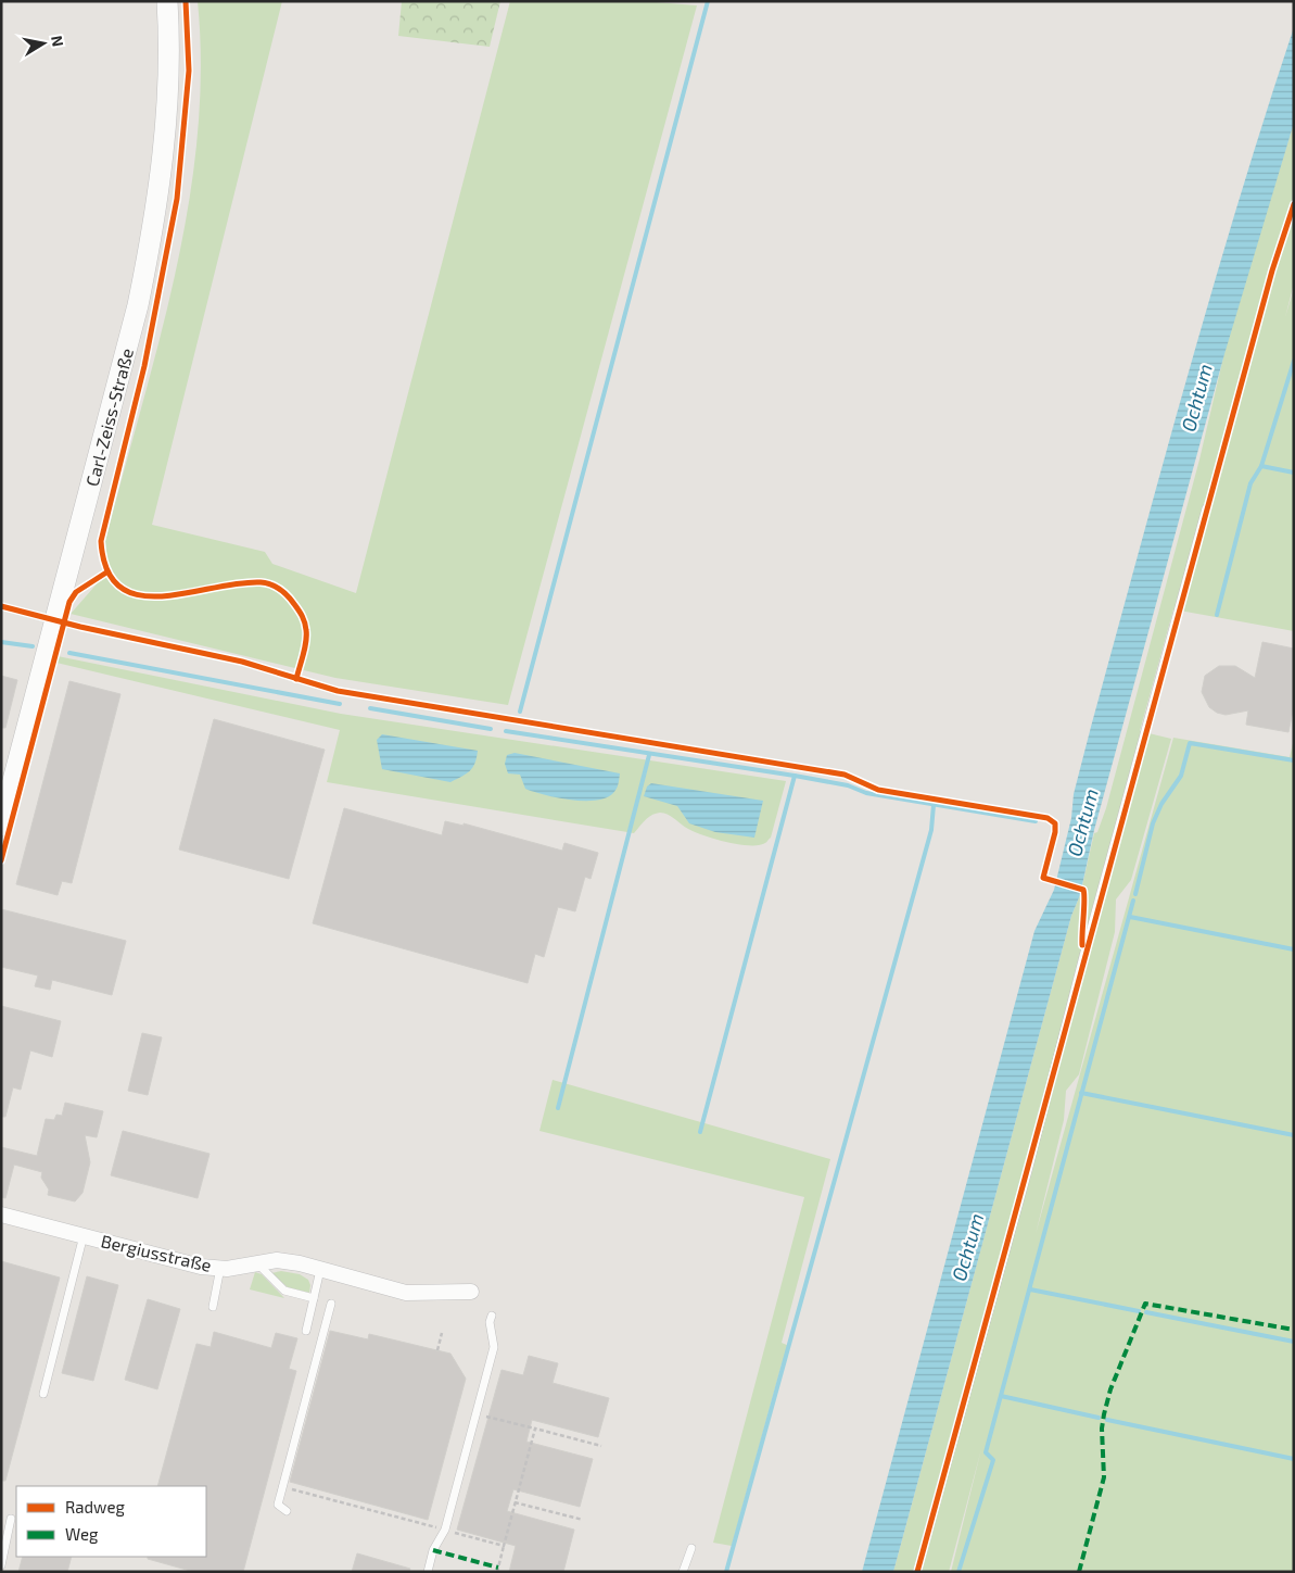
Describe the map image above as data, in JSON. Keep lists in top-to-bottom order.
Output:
{
  "streets": {
    "main road": ["Carl-Zeiss-Straße"],
    "street": ["Bergiusstraße"]
  },
  "water": ["Ochtum"],
  "legend": ["Radweg", "Weg"],
  "north": "right"
}
